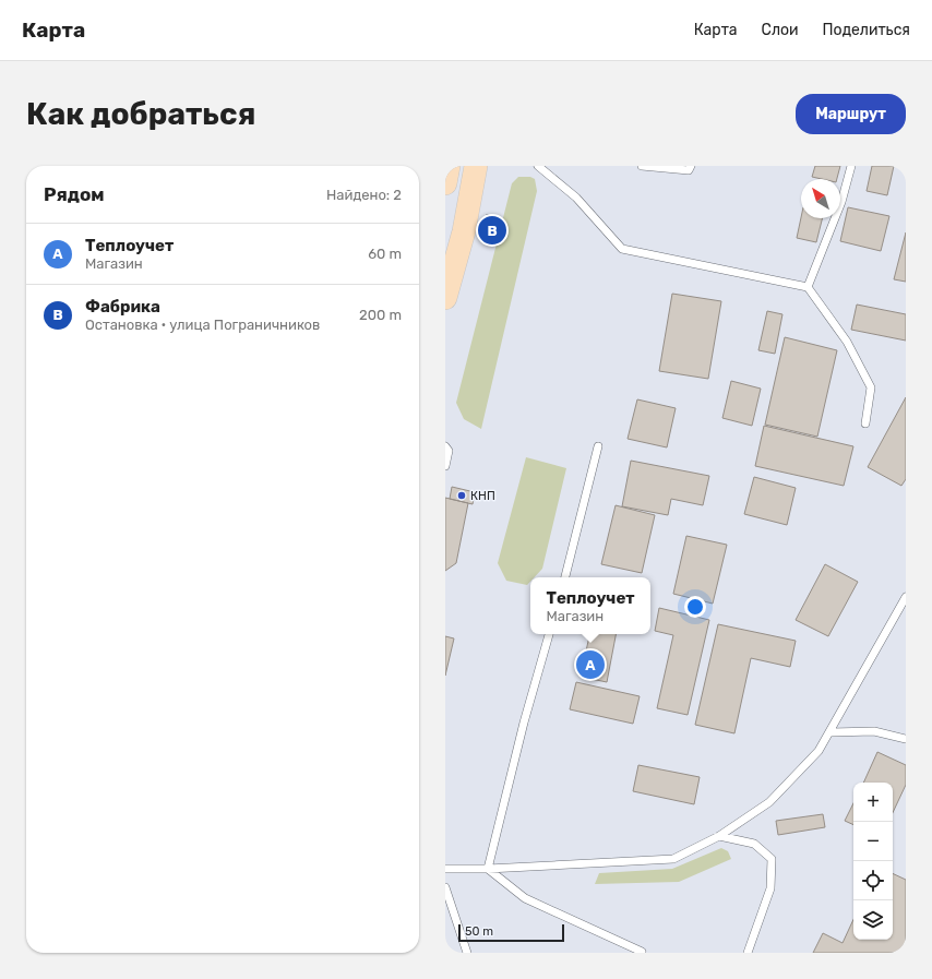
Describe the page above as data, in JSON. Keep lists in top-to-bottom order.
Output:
{
  "places": ["КНП"],
  "scale_bar": "50 m",
  "north": "top left",
  "page": {
    "header": "Карта",
    "nav": ["Карта", "Слои", "Поделиться"],
    "buttons": "Маршрут",
    "title": "Как добраться",
    "heading": ["Рядом", "Найдено: 2"],
    "pins": ["B", "A"],
    "list": [
      {
        "mark": "A",
        "name": "Теплоучет",
        "note": "Магазин",
        "value": "60 m"
      },
      {
        "mark": "B",
        "name": "Фабрика",
        "note": "Остановка · улица Пограничников",
        "value": "200 m"
      }
    ],
    "popup": ["Теплоучет", "Магазин"],
    "map_buttons": ["+", "−"],
    "scale": "50 m"
  }
}
